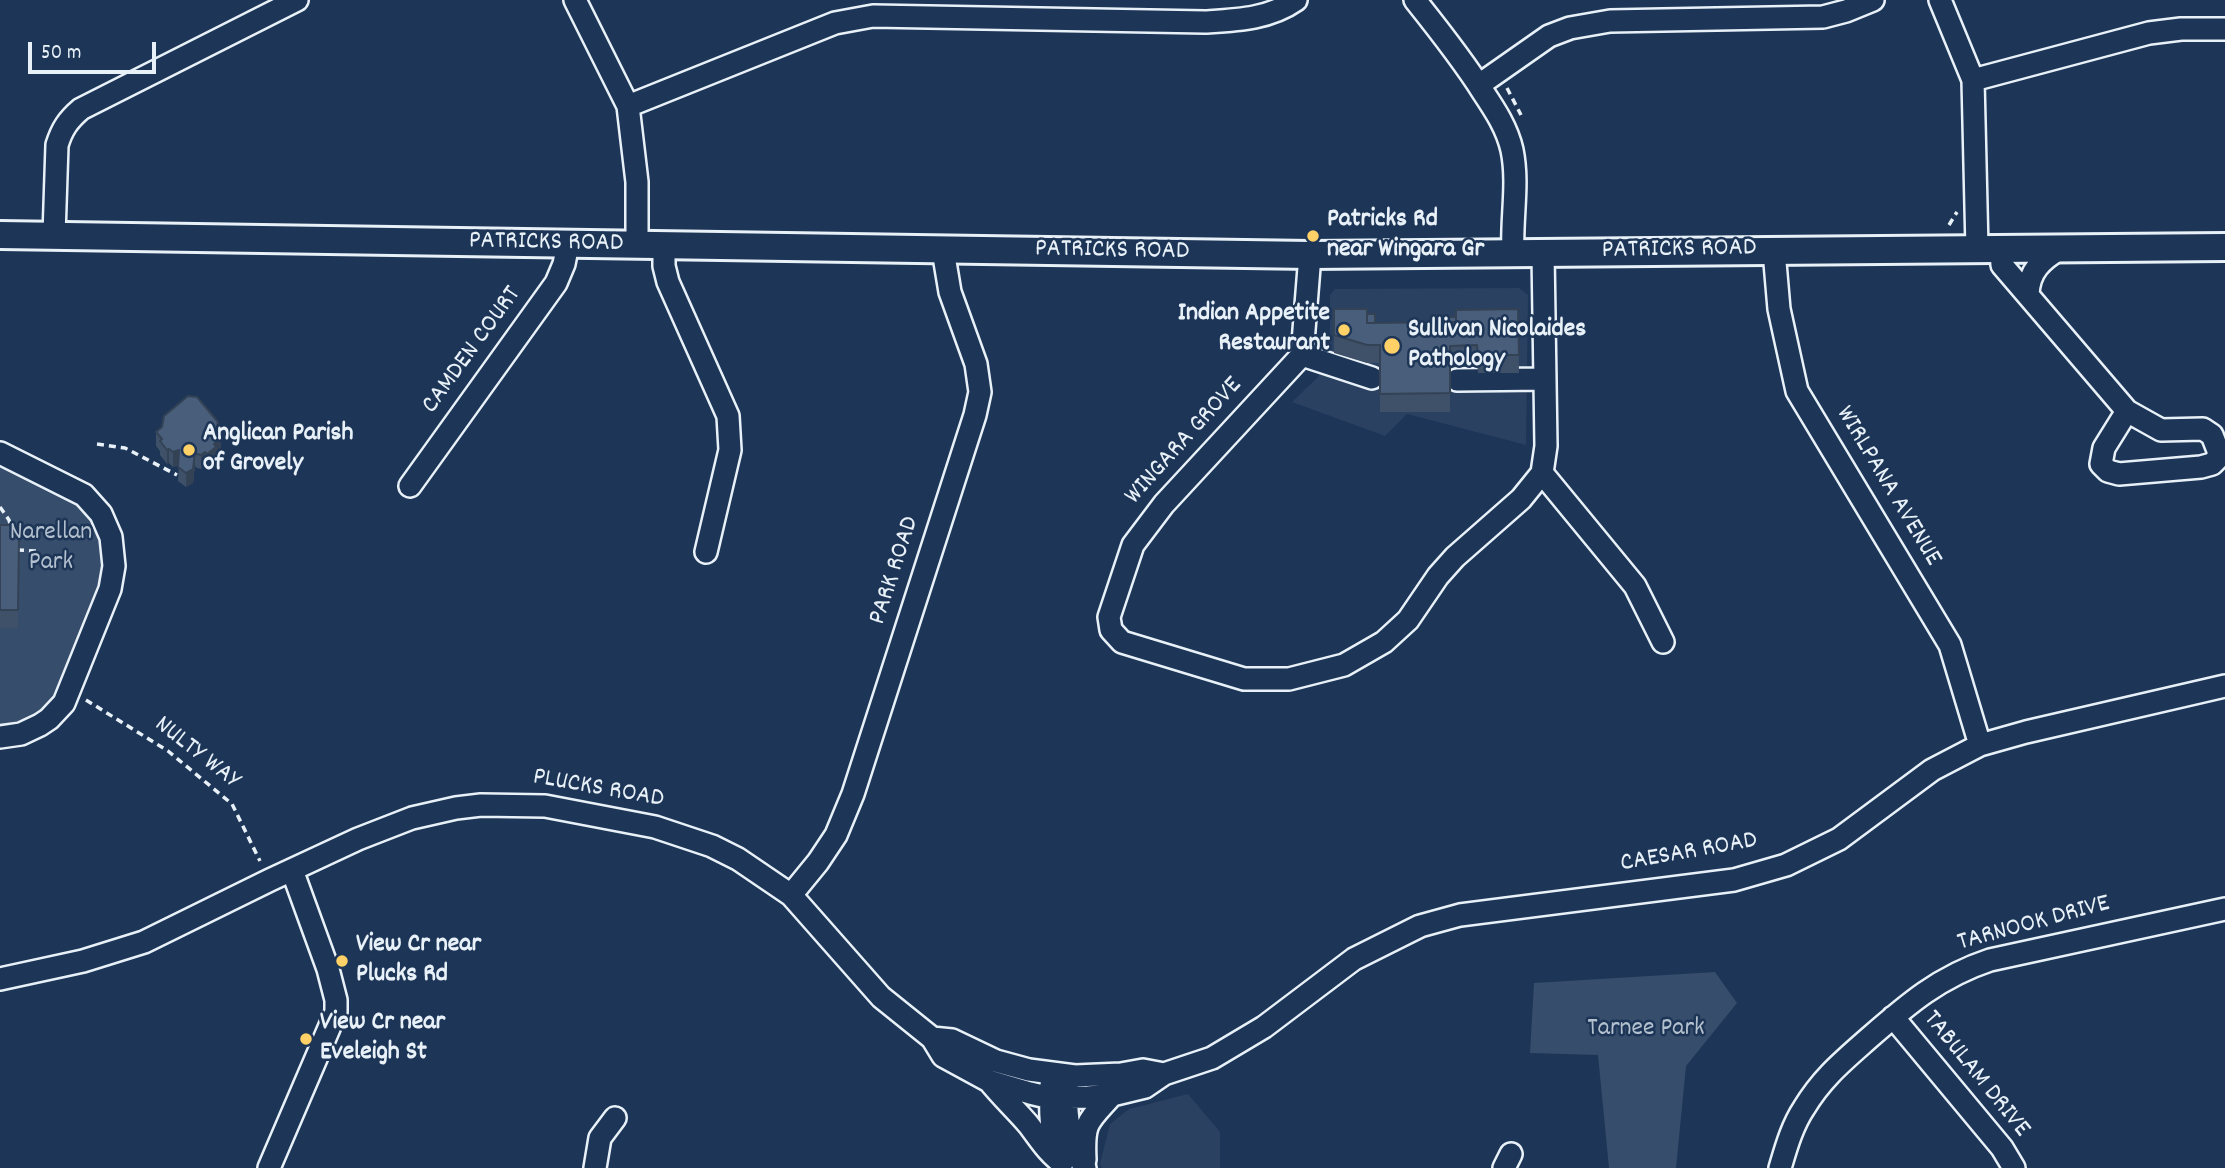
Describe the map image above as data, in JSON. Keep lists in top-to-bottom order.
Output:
{
  "streets": {
    "main road": ["PATRICKS ROAD"],
    "street": [
      "CAMDEN COURT",
      "WINGARA GROVE",
      "WIRLPANA AVENUE",
      "PARK ROAD",
      "PLUCKS ROAD",
      "CAESAR ROAD",
      "TARNOOK DRIVE",
      "TABULAM DRIVE"
    ],
    "path": ["NULTY WAY"]
  },
  "crossings": [
    ["PATRICKS ROAD", "CAMDEN COURT"],
    ["PATRICKS ROAD", "WIRLPANA AVENUE"],
    ["PATRICKS ROAD", "PARK ROAD"],
    ["WIRLPANA AVENUE", "CAESAR ROAD"],
    ["PARK ROAD", "PLUCKS ROAD"],
    ["PLUCKS ROAD", "CAESAR ROAD"],
    ["TARNOOK DRIVE", "TABULAM DRIVE"]
  ],
  "parks": ["Narellan Park", "Tarnee Park"],
  "places": [
    "Patricks Rd near Wingara Gr",
    "Indian Appetite Restaurant",
    "Sullivan Nicolaides Pathology",
    "Anglican Parish of Grovely",
    "View Cr near Plucks Rd",
    "View Cr near Eveleigh St"
  ],
  "scale_bar": "50 m"
}
